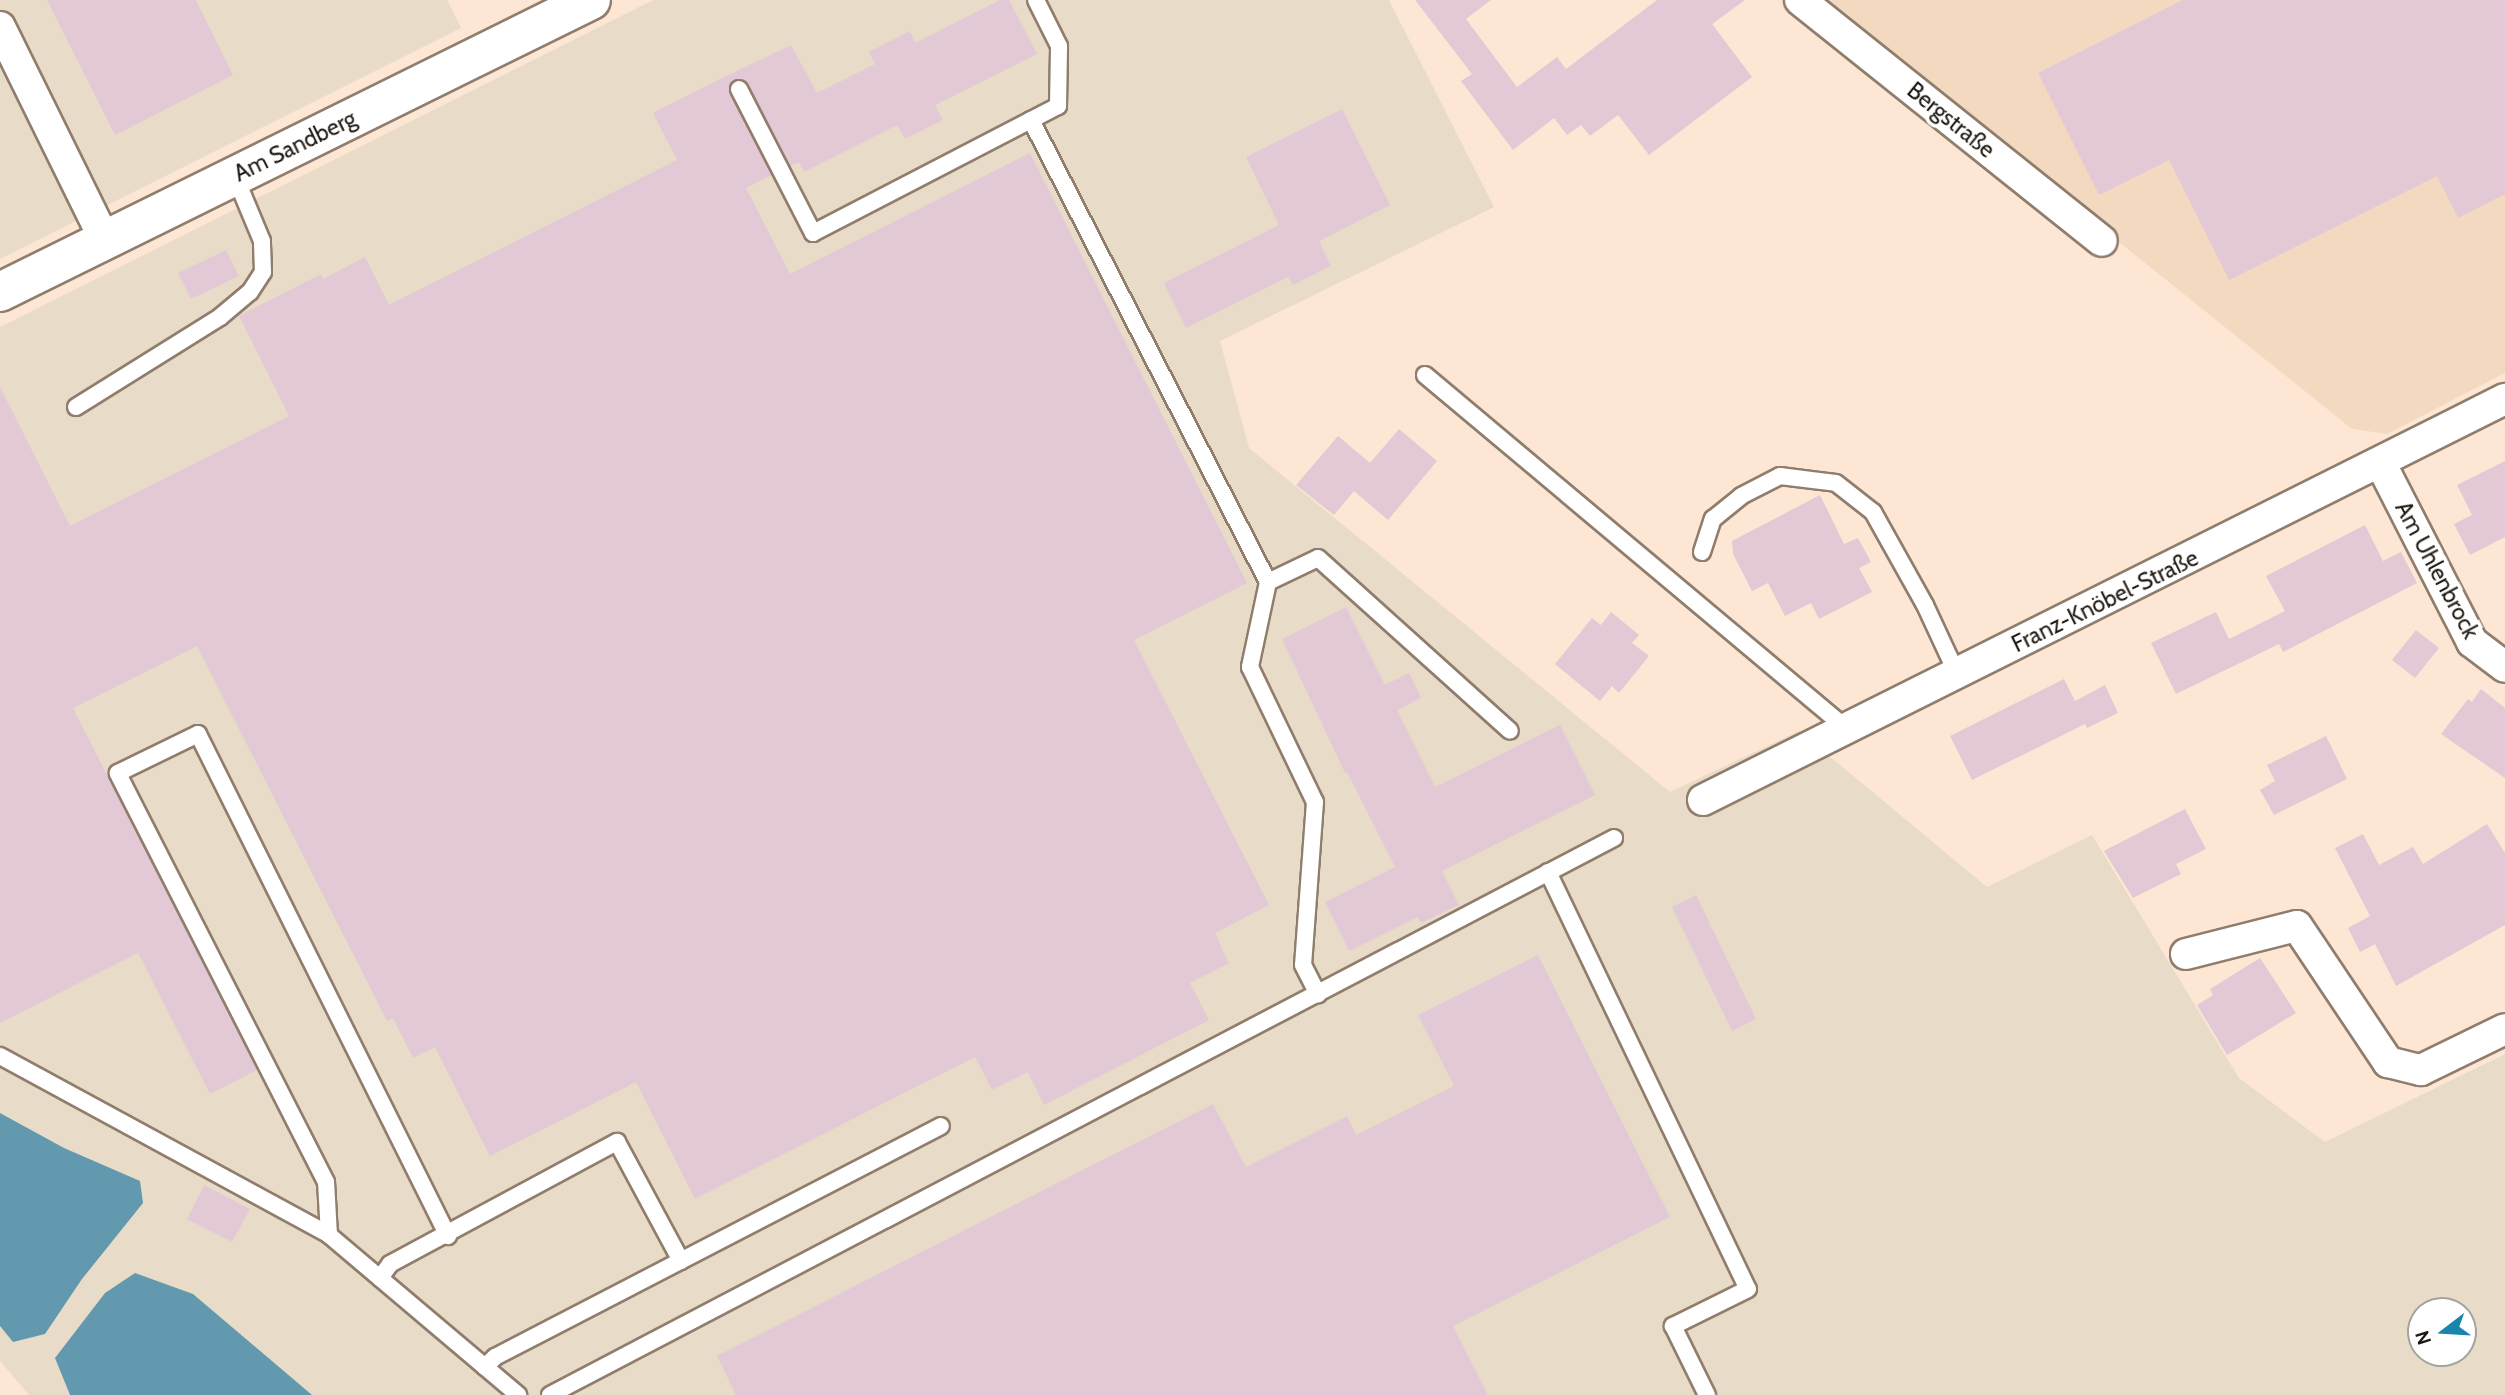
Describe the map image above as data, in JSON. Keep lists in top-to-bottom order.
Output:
{
  "streets": {
    "main road": ["Am Sandberg"],
    "street": ["Bergstraße", "Am Uhlenbrock", "Franz-Knöbel-Straße"]
  },
  "crossings": [
    ["Am Uhlenbrock", "Franz-Knöbel-Straße"]
  ],
  "north": "left"
}
